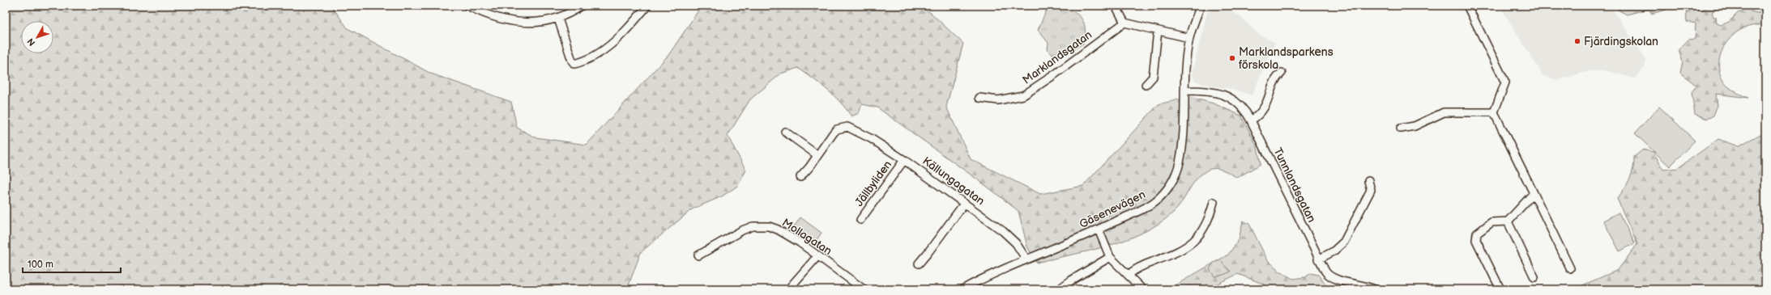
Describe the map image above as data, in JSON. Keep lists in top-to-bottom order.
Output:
{
  "streets": {
    "street": [
      "Marklandsgatan",
      "Källungagatan",
      "Jällbyliden",
      "Tunnlandsgatan",
      "Gäsenevägen",
      "Mollagatan"
    ]
  },
  "crossings": [
    ["Källungagatan", "Jällbyliden"],
    ["Källungagatan", "Gäsenevägen"],
    ["Tunnlandsgatan", "Gäsenevägen"]
  ],
  "places": ["Fjärdingskolan", "Marklandsparkens förskola"],
  "scale_bar": "100 m",
  "north": "bottom left"
}
